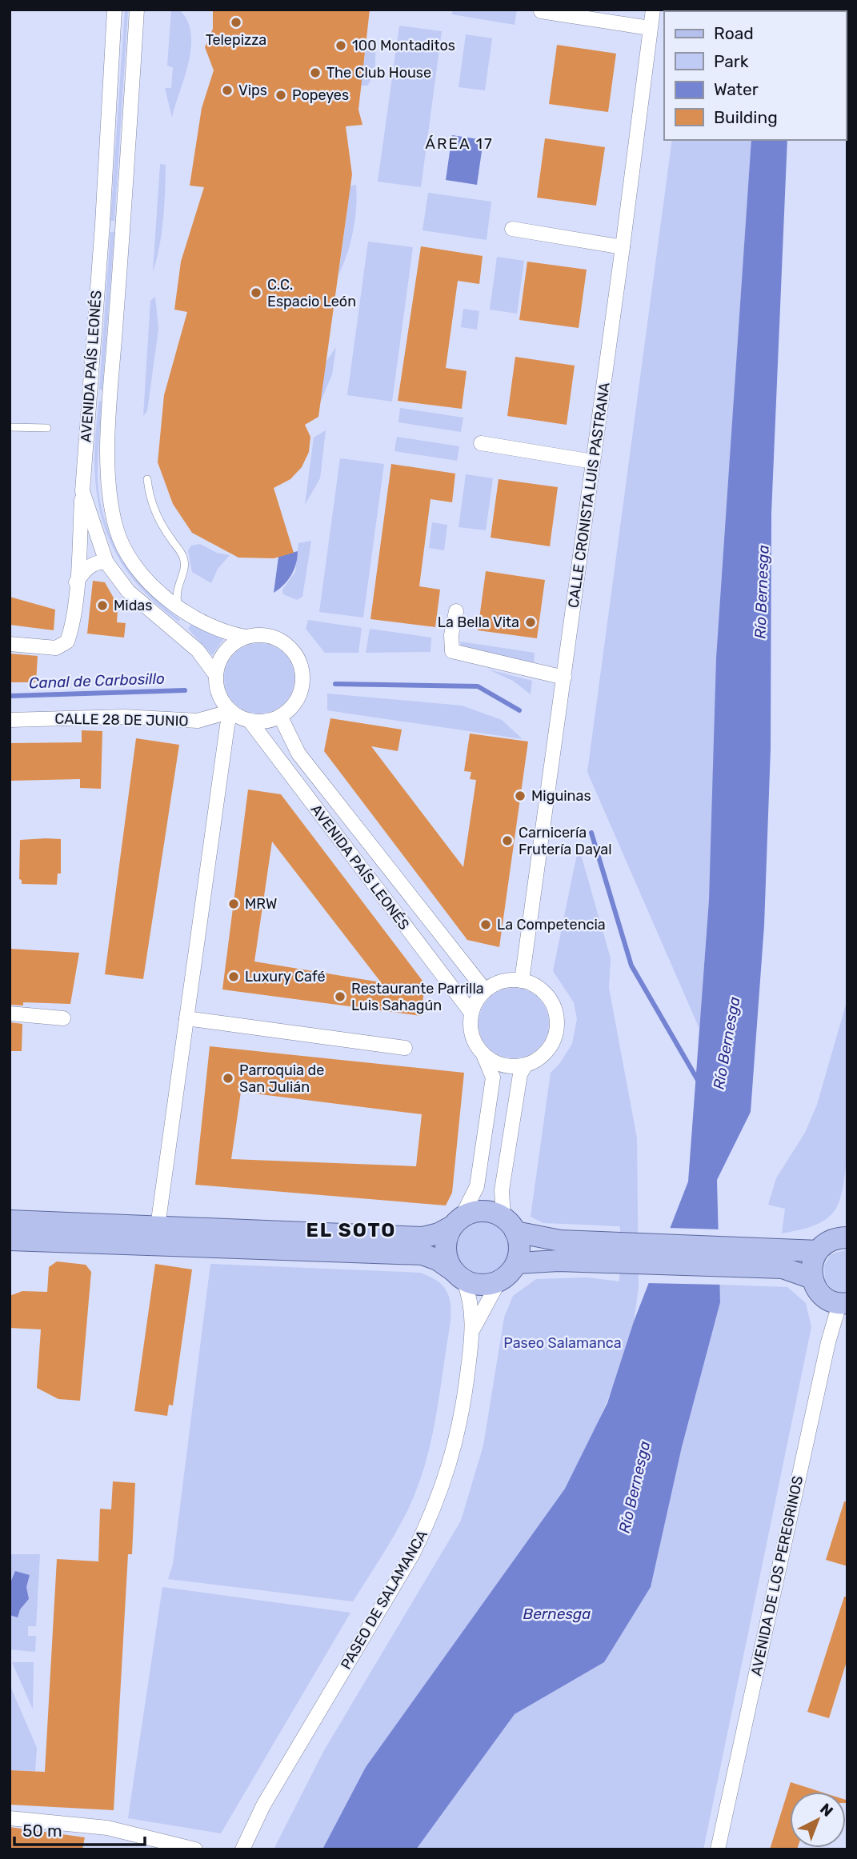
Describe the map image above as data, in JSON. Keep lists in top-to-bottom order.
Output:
{
  "streets": {
    "street": [
      "AVENIDA PAÍS LEONÉS",
      "CALLE CRONISTA LUIS PASTRANA",
      "CALLE 28 DE JUNIO",
      "AVENIDA DE LOS PEREGRINOS",
      "PASEO DE SALAMANCA"
    ]
  },
  "crossings": [
    ["AVENIDA PAÍS LEONÉS", "CALLE CRONISTA LUIS PASTRANA"],
    ["AVENIDA PAÍS LEONÉS", "CALLE 28 DE JUNIO"]
  ],
  "districts": ["ÁREA 17", "EL SOTO"],
  "water": ["Río Bernesga", "Canal de Carbosillo", "Bernesga"],
  "parks": ["Paseo Salamanca"],
  "places": [
    "Telepizza",
    "100 Montaditos",
    "The Club House",
    "Vips",
    "Popeyes",
    "C.C. Espacio León",
    "Midas",
    "La Bella Vita",
    "Miguinas",
    "Carnicería Frutería Dayal",
    "MRW",
    "La Competencia",
    "Luxury Café",
    "Restaurante Parrilla Luis Sahagún",
    "Parroquia de San Julián"
  ],
  "legend": [
    "Road",
    "Park",
    "Water",
    "Building"
  ],
  "scale_bar": "50 m",
  "north": "top right"
}
